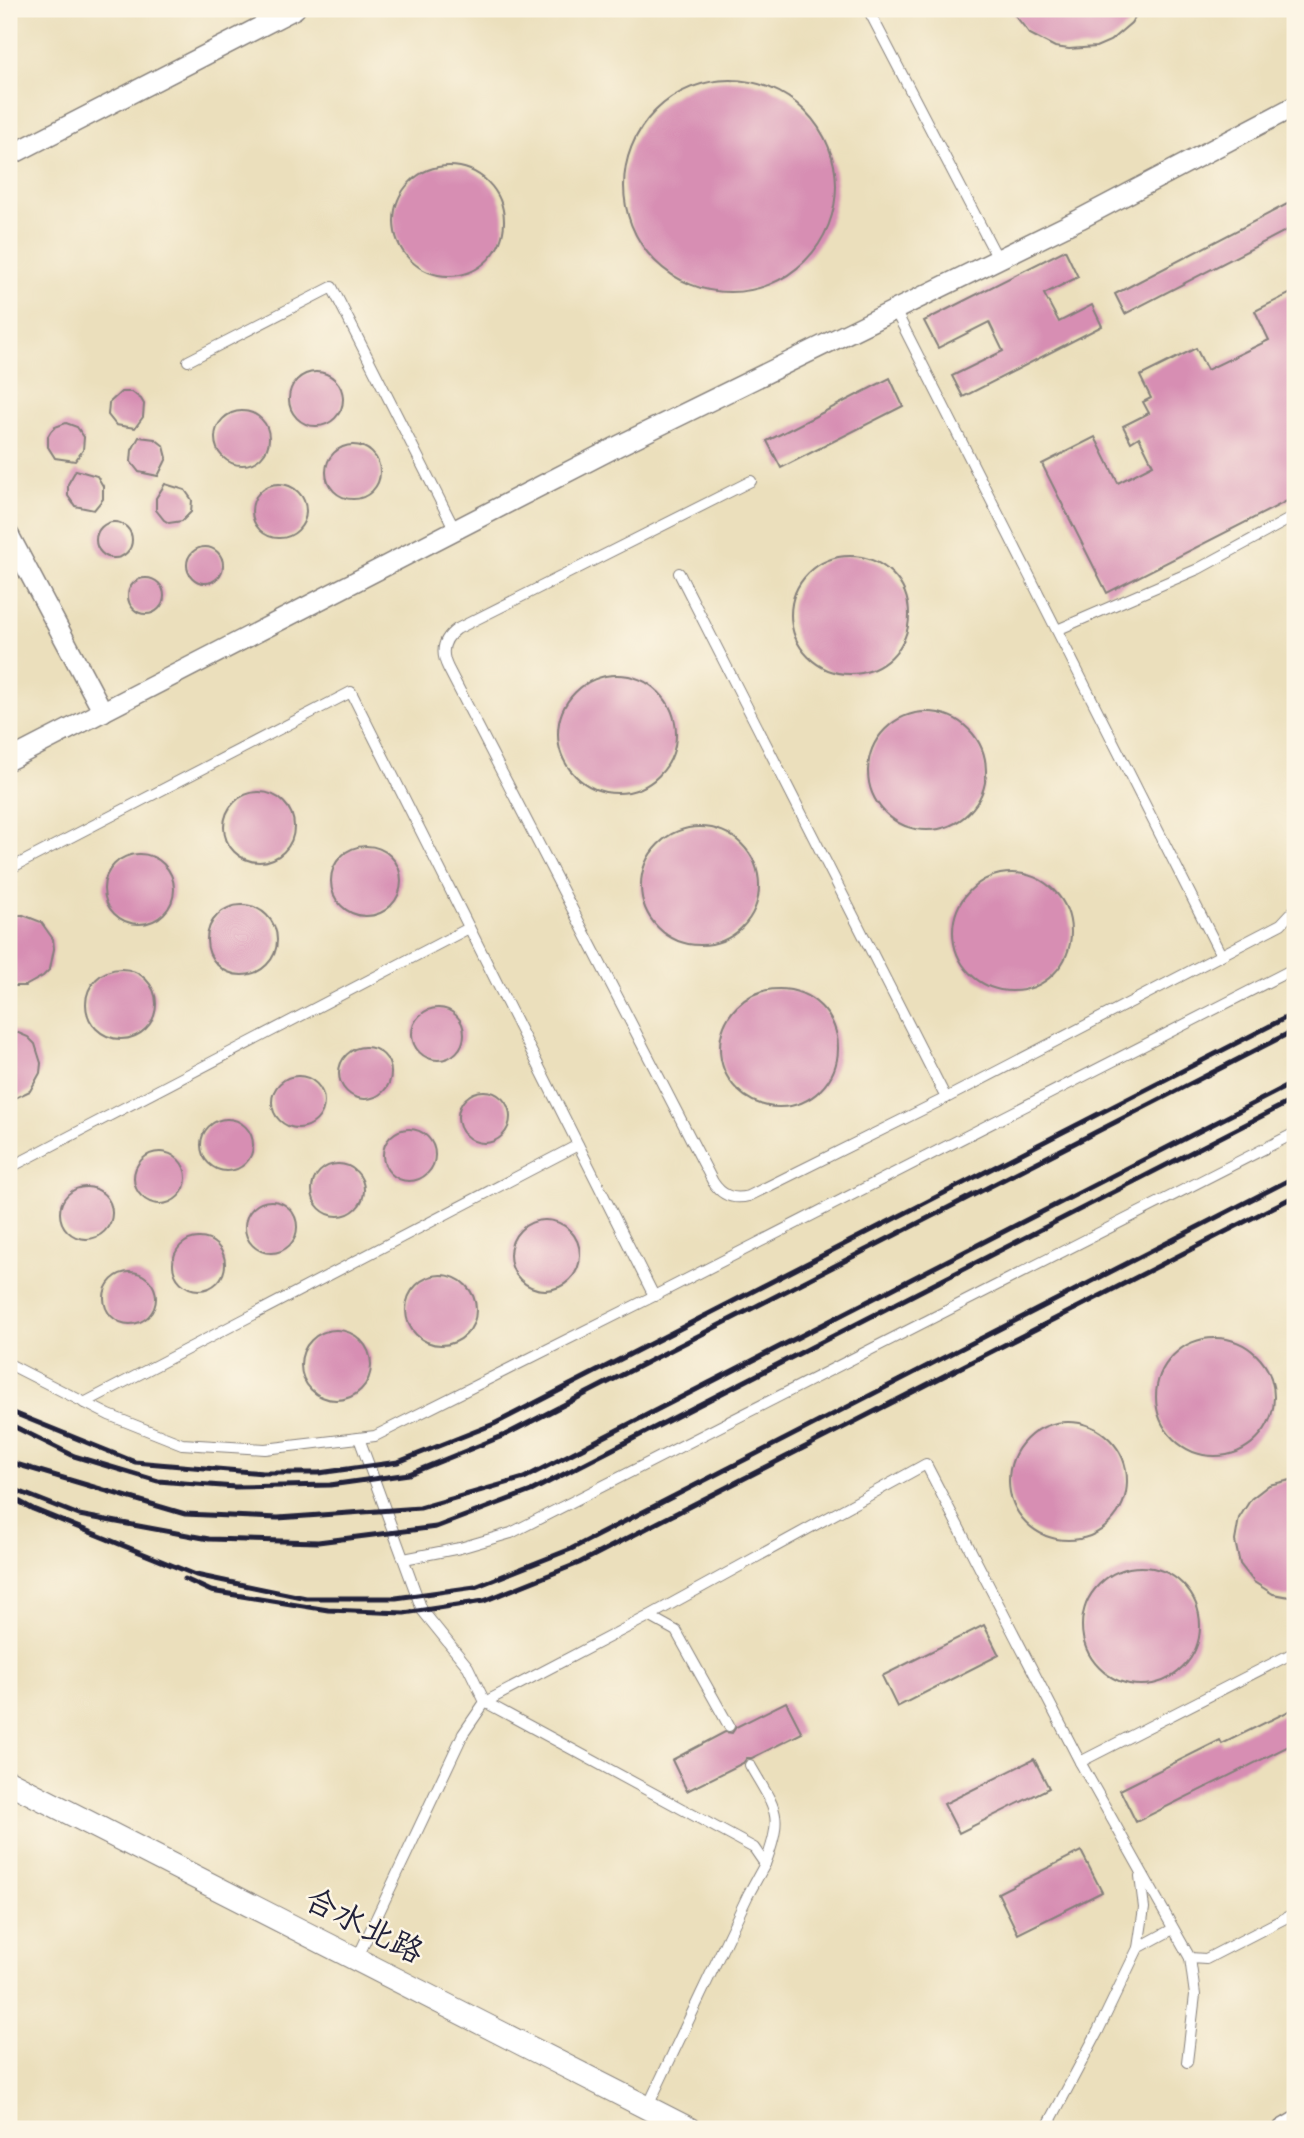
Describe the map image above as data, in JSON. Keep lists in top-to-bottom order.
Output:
{
  "streets": {
    "street": ["合水北路"]
  }
}
